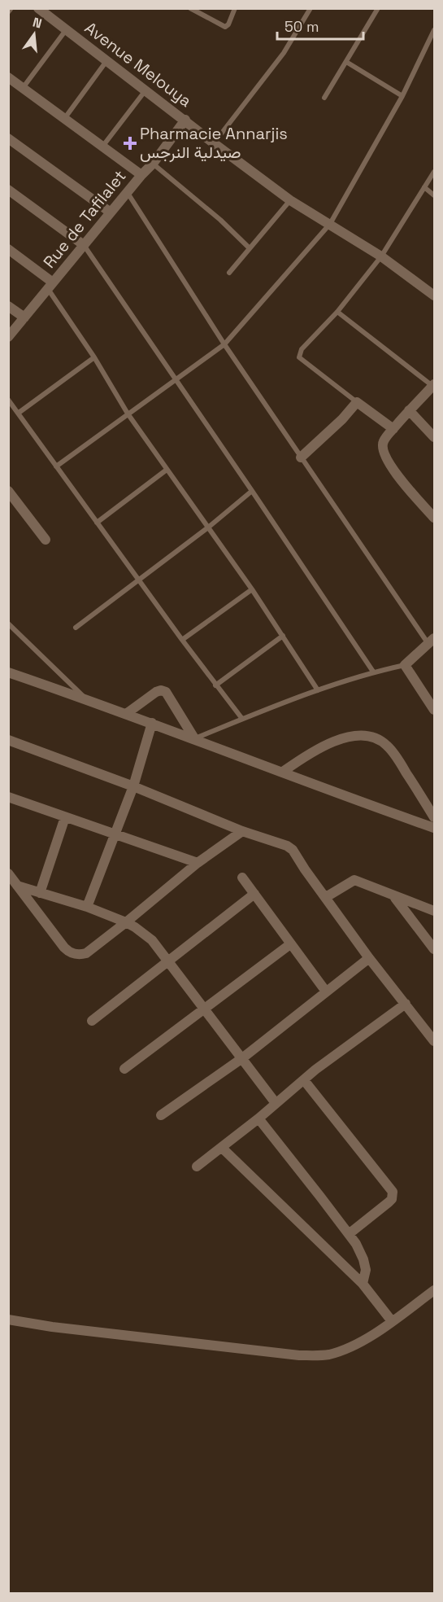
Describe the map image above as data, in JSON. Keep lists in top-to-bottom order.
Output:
{
  "streets": {
    "street": ["Avenue Melouya", "Rue de Tafilalet"]
  },
  "crossings": [
    ["Avenue Melouya", "Rue de Tafilalet"]
  ],
  "places": {
    "health": ["Pharmacie Annarjis صيدلية النرجس"]
  },
  "scale_bar": "50 m",
  "north": "top"
}
